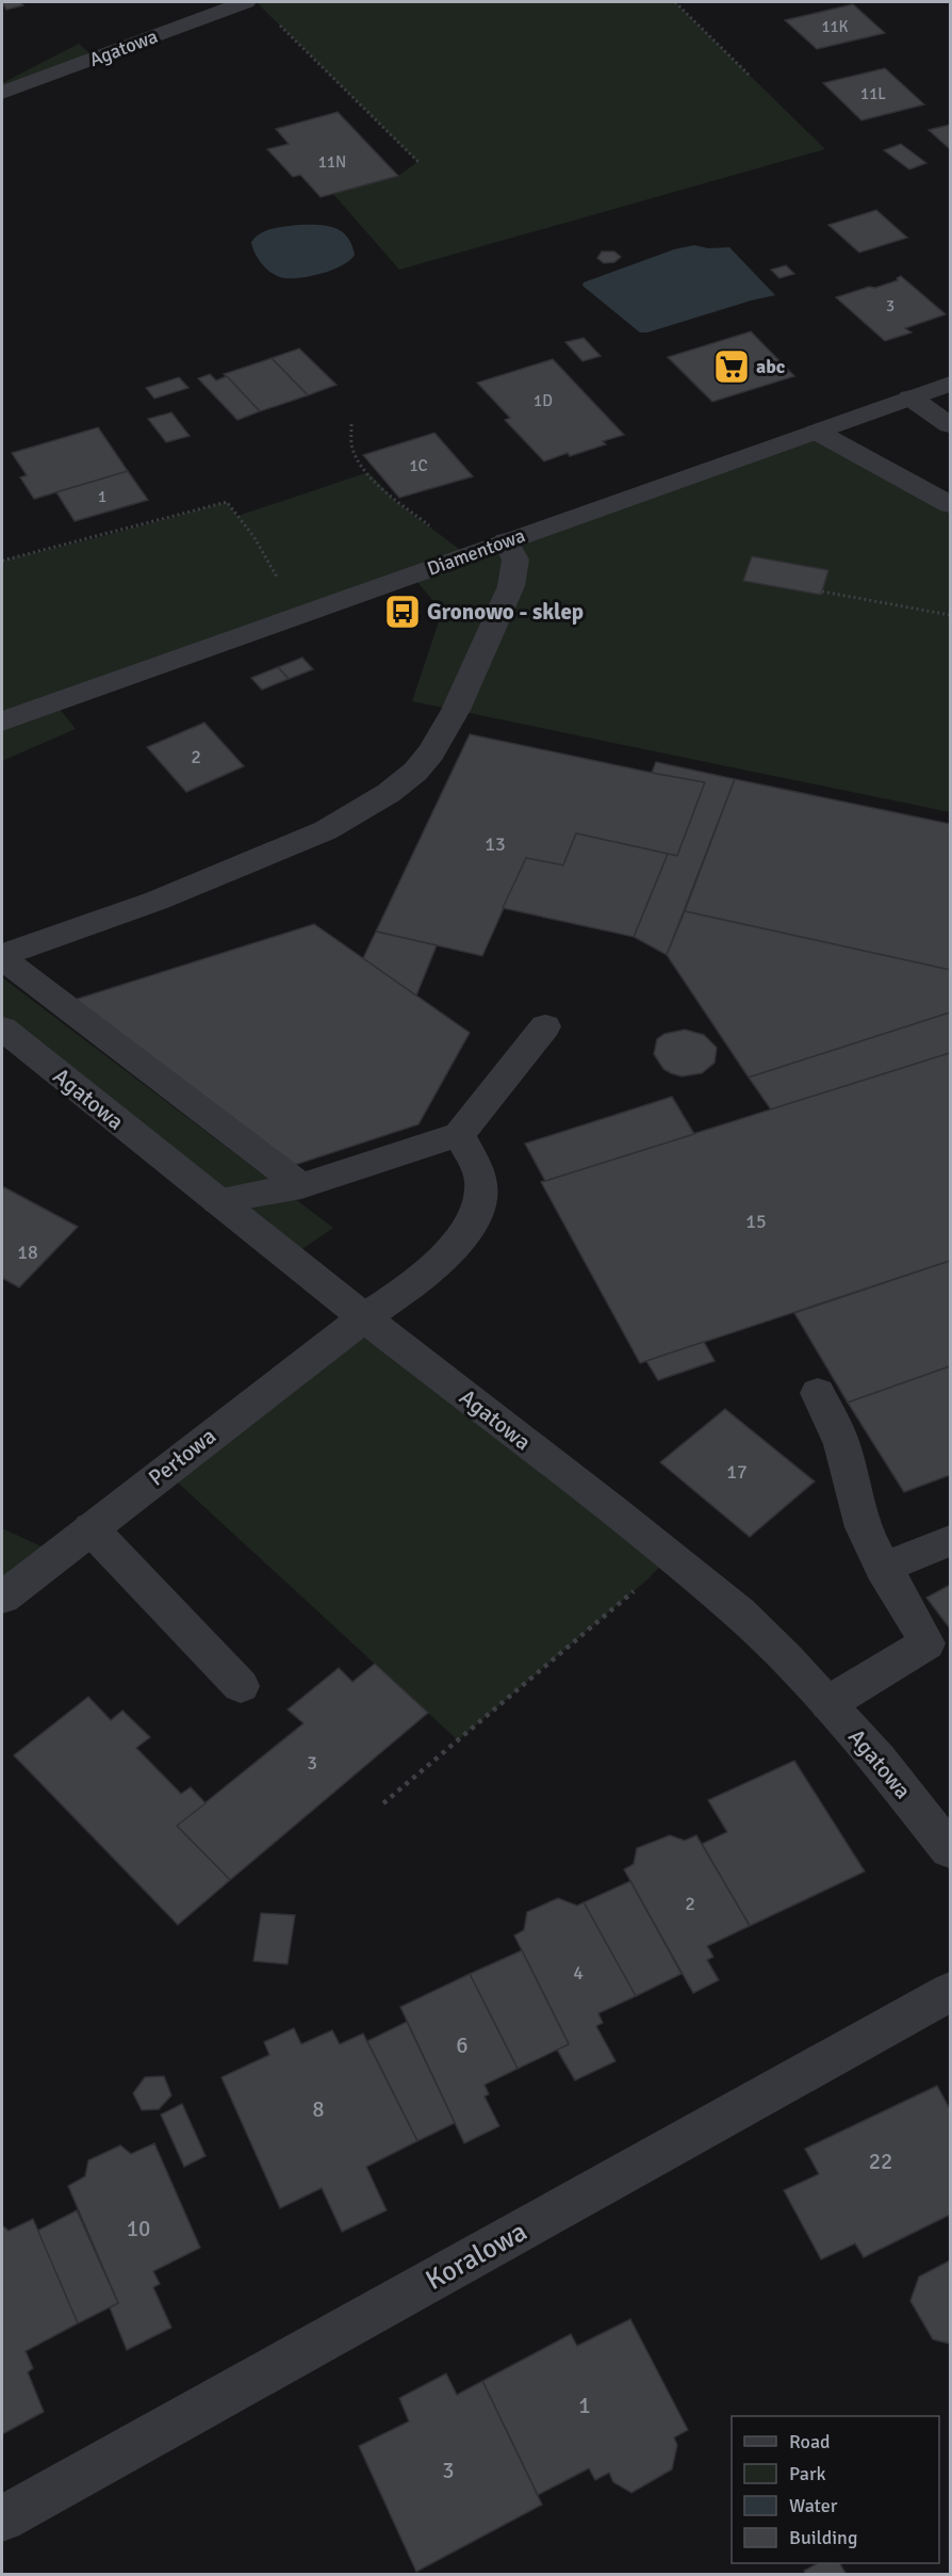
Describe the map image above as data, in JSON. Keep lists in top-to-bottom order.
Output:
{
  "streets": {
    "street": [
      "Agatowa",
      "Diamentowa",
      "Perłowa",
      "Koralowa"
    ]
  },
  "crossings": [
    ["Agatowa", "Perłowa"]
  ],
  "places": {
    "supermarket": ["abc"],
    "bus stop": ["Gronowo - sklep"]
  },
  "house_numbers": [
    "11K",
    "11L",
    "11N",
    "3",
    "1D",
    "1C",
    "1",
    "2",
    "13",
    "15",
    "18",
    "17",
    "3",
    "2",
    "4",
    "6",
    "8",
    "22",
    "10",
    "1",
    "3"
  ],
  "legend": [
    "Road",
    "Park",
    "Water",
    "Building"
  ]
}
